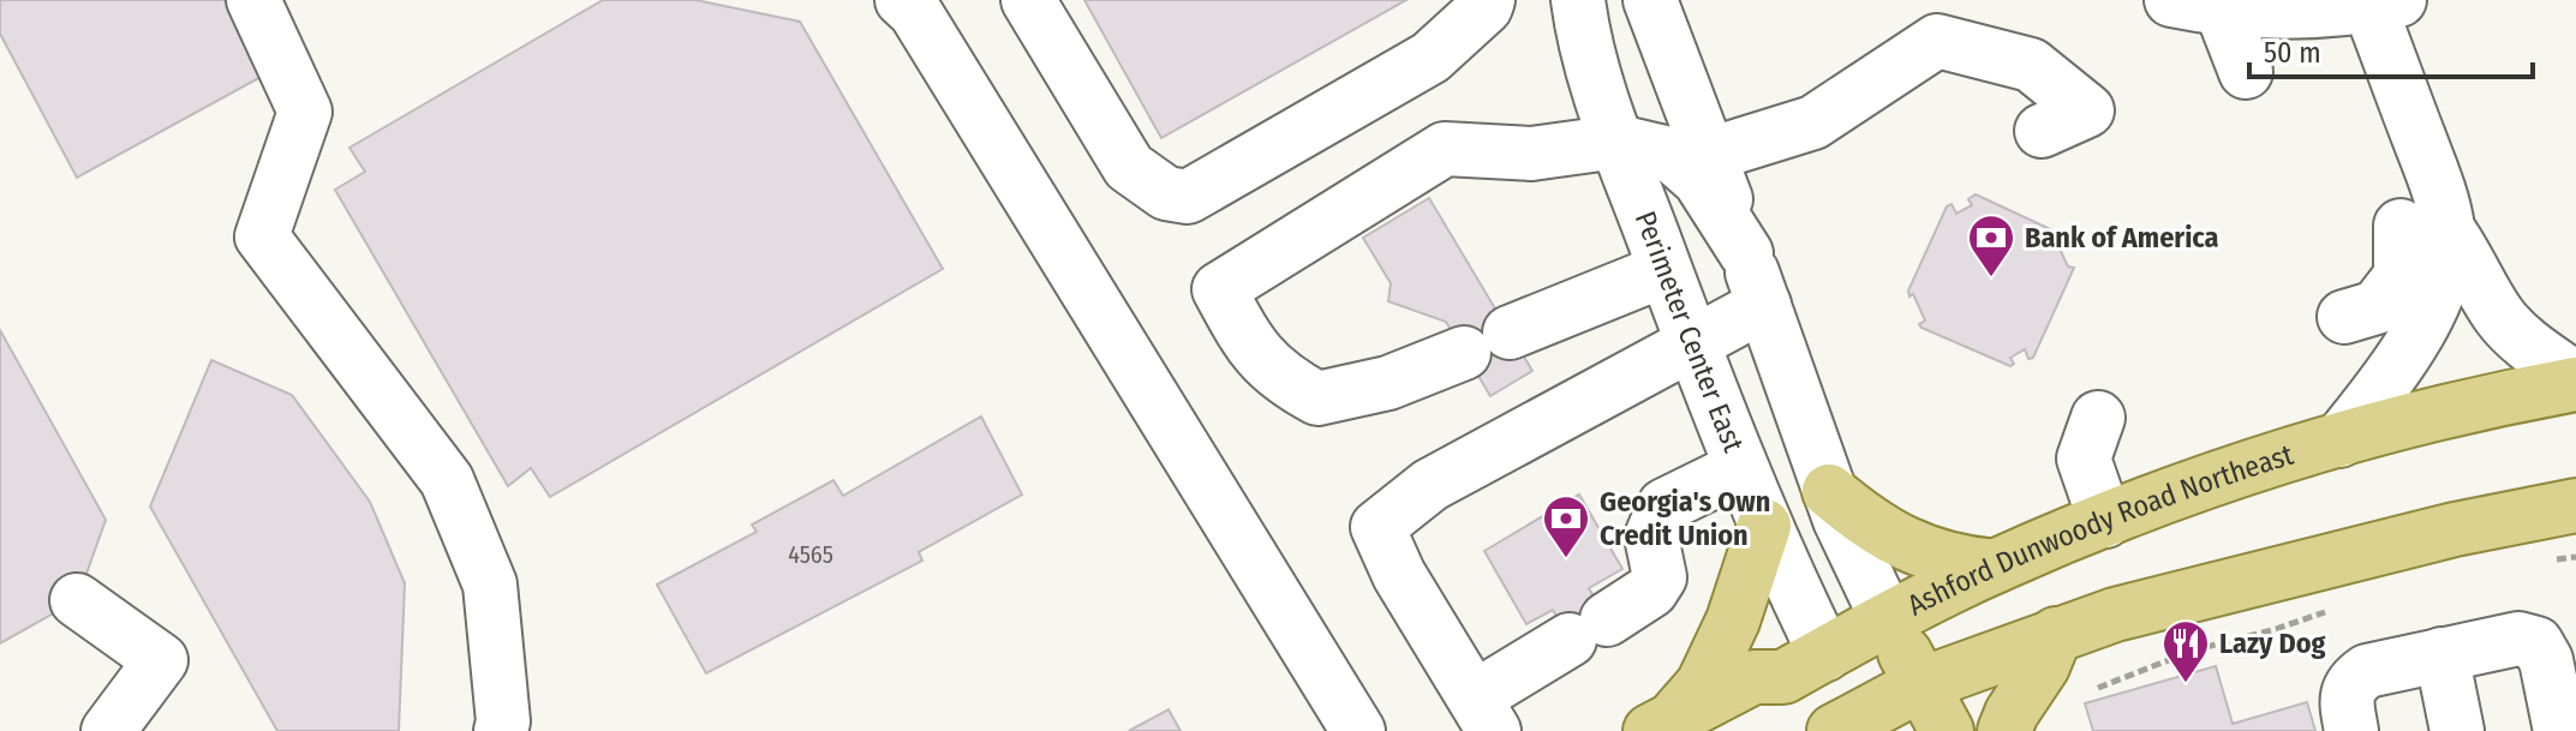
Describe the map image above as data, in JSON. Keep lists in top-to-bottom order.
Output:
{
  "streets": {
    "main road": ["Ashford Dunwoody Road Northeast"],
    "street": ["Perimeter Center East"]
  },
  "crossings": [
    ["Perimeter Center East", "Ashford Dunwoody Road Northeast"]
  ],
  "places": {
    "bank": ["Bank of America", "Georgia's Own Credit Union"],
    "restaurant": ["Lazy Dog"]
  },
  "house_numbers": ["4565"],
  "scale_bar": "50 m"
}
